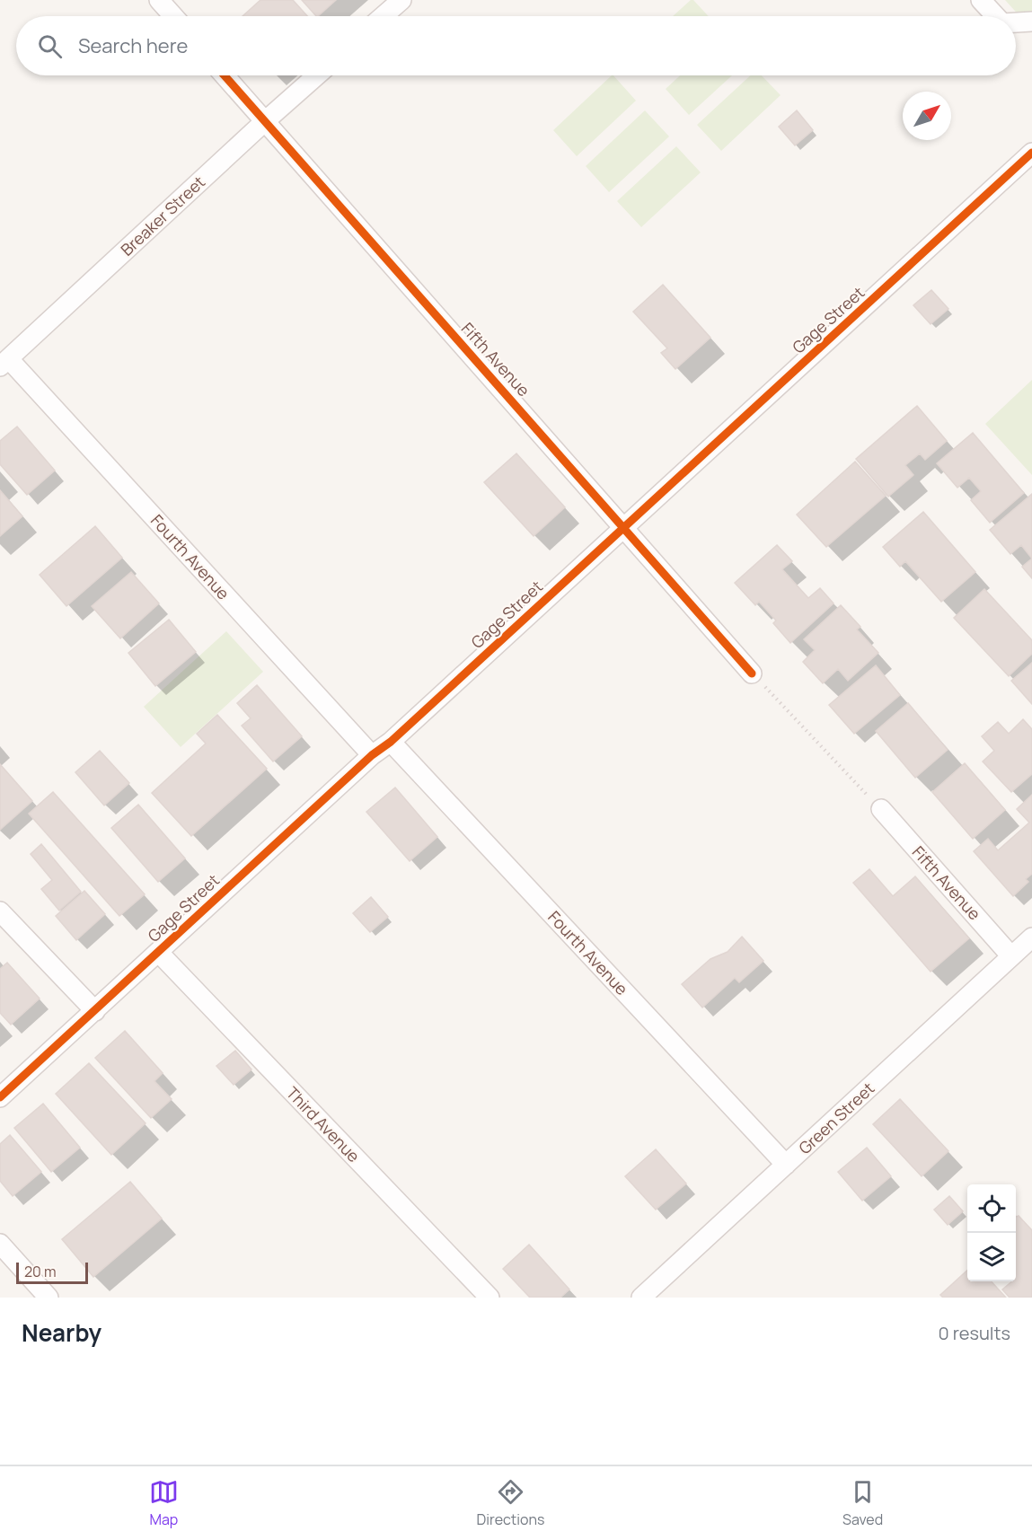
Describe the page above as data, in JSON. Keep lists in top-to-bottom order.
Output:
{
  "streets": {
    "street": [
      "Breaker Street",
      "Gage Street",
      "Fifth Avenue",
      "Fourth Avenue",
      "Green Street",
      "Third Avenue"
    ]
  },
  "crossings": [
    ["Breaker Street", "Fifth Avenue"],
    ["Breaker Street", "Fourth Avenue"],
    ["Gage Street", "Fifth Avenue"],
    ["Gage Street", "Fourth Avenue"],
    ["Gage Street", "Third Avenue"],
    ["Fifth Avenue", "Green Street"],
    ["Fourth Avenue", "Green Street"]
  ],
  "scale_bar": "20 m",
  "north": "top right",
  "page": {
    "search": "Search here",
    "scale": "20 m",
    "heading": ["Nearby", "0 results"],
    "nav": ["Map", "Directions", "Saved"]
  }
}
